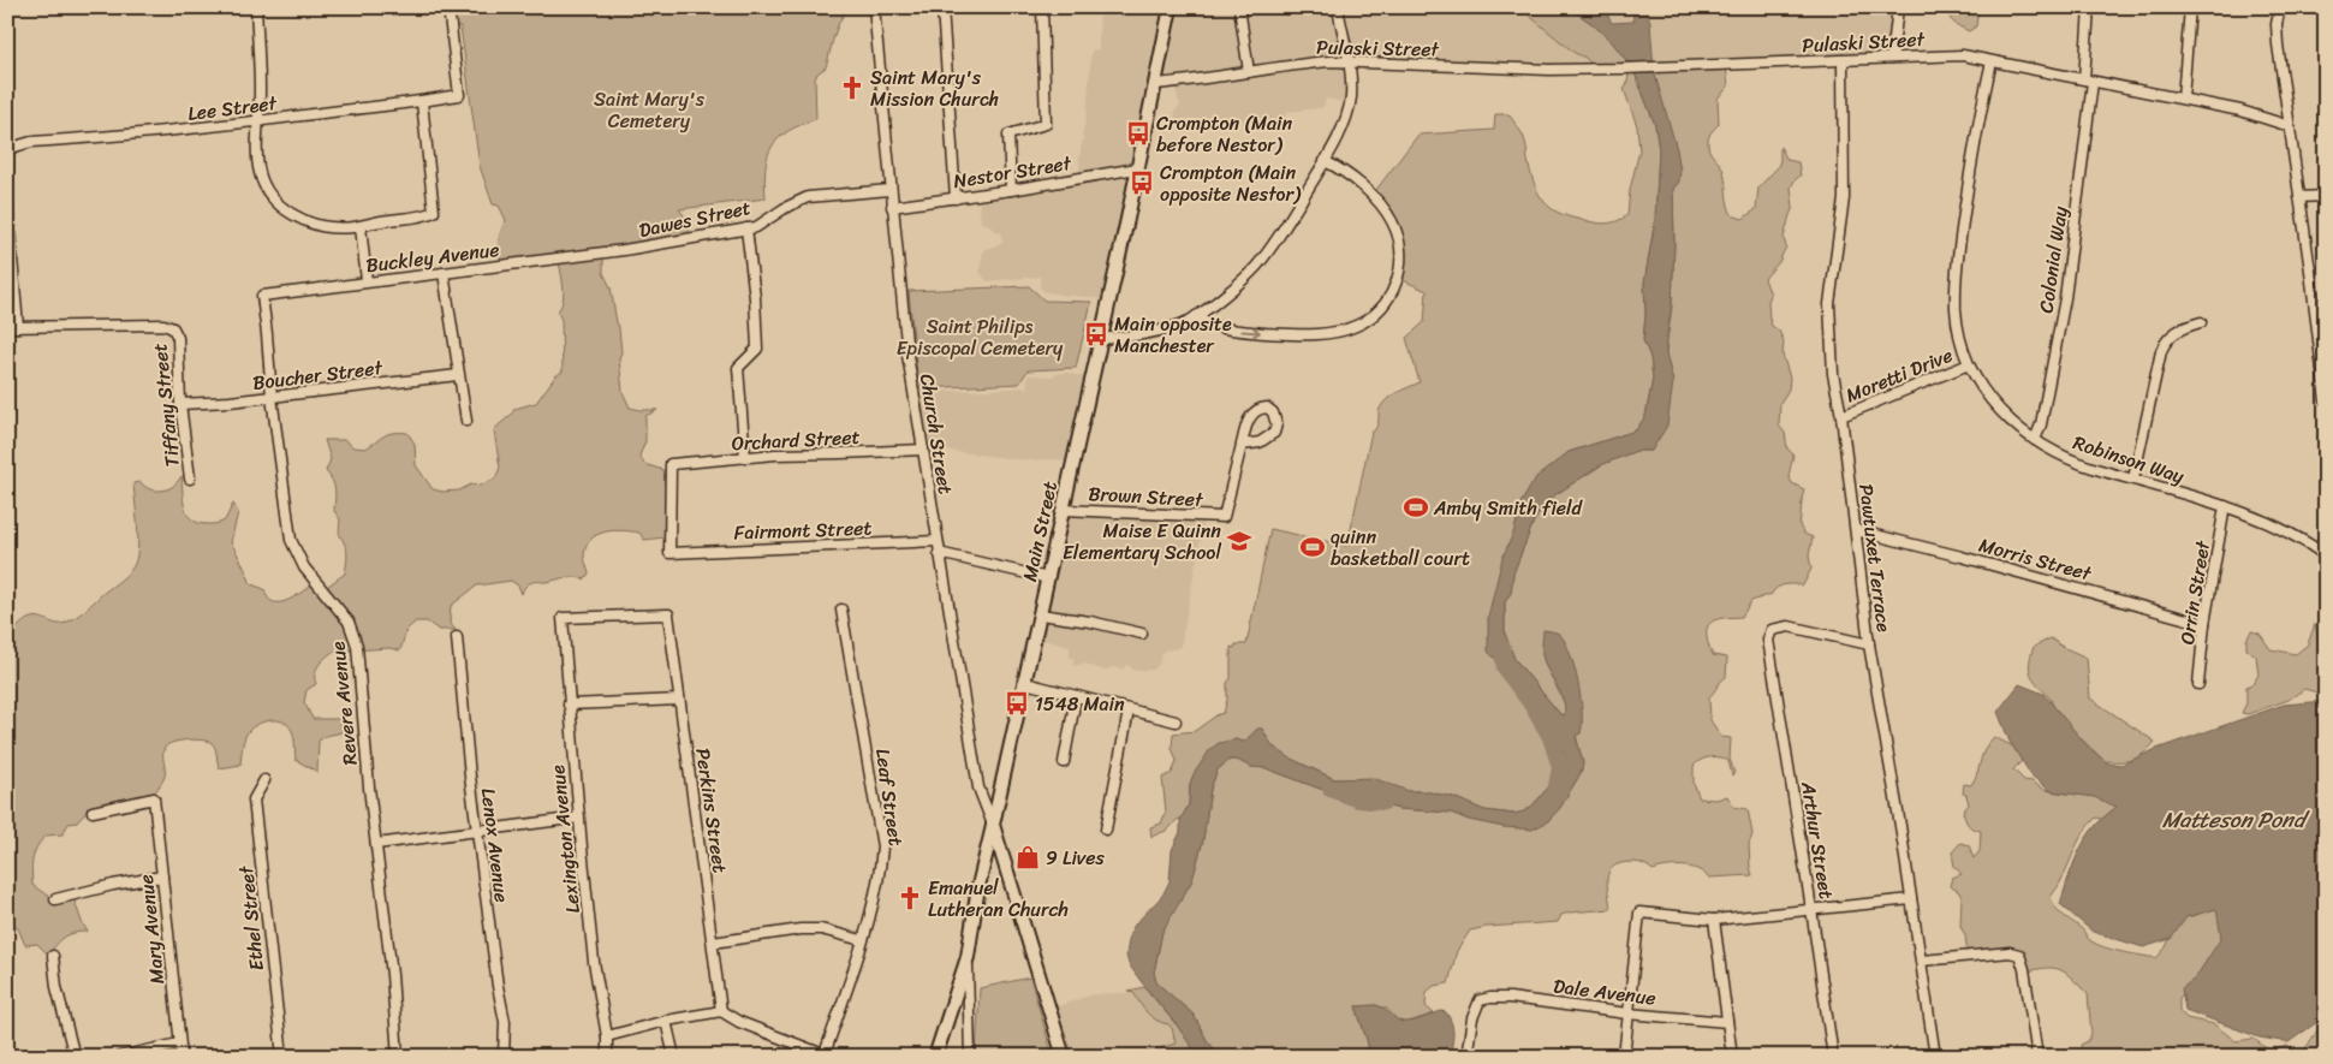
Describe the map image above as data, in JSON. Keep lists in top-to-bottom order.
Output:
{
  "streets": {
    "main road": ["Main Street"],
    "street": [
      "Pulaski Street",
      "Lee Street",
      "Nestor Street",
      "Dawes Street",
      "Buckley Avenue",
      "Colonial Way",
      "Boucher Street",
      "Moretti Drive",
      "Tiffany Street",
      "Church Street",
      "Orchard Street",
      "Robinson Way",
      "Brown Street",
      "Fairmont Street",
      "Pawtuxet Terrace",
      "Morris Street",
      "Orrin Street",
      "Revere Avenue",
      "Leaf Street",
      "Perkins Street",
      "Lexington Avenue",
      "Arthur Street",
      "Lenox Avenue",
      "Ethel Street",
      "Mary Avenue",
      "Dale Avenue"
    ]
  },
  "crossings": [
    ["Pulaski Street", "Colonial Way"],
    ["Pulaski Street", "Robinson Way"],
    ["Pulaski Street", "Main Street"],
    ["Pulaski Street", "Pawtuxet Terrace"],
    ["Nestor Street", "Church Street"],
    ["Nestor Street", "Main Street"],
    ["Dawes Street", "Buckley Avenue"],
    ["Dawes Street", "Church Street"],
    ["Buckley Avenue", "Revere Avenue"],
    ["Colonial Way", "Robinson Way"],
    ["Boucher Street", "Tiffany Street"],
    ["Boucher Street", "Revere Avenue"],
    ["Moretti Drive", "Robinson Way"],
    ["Moretti Drive", "Pawtuxet Terrace"],
    ["Church Street", "Orchard Street"],
    ["Church Street", "Fairmont Street"],
    ["Church Street", "Main Street"],
    ["Orchard Street", "Fairmont Street"],
    ["Robinson Way", "Orrin Street"],
    ["Brown Street", "Main Street"],
    ["Pawtuxet Terrace", "Morris Street"],
    ["Pawtuxet Terrace", "Arthur Street"],
    ["Morris Street", "Orrin Street"],
    ["Perkins Street", "Lexington Avenue"]
  ],
  "water": ["Matteson Pond"],
  "parks": ["Saint Mary's Cemetery", "Saint Philips Episcopal Cemetery"],
  "places": {
    "church": ["Saint Mary's Mission Church", "Emanuel Lutheran Church"],
    "bus stop": [
      "Crompton (Main before Nestor)",
      "Crompton (Main opposite Nestor)",
      "Main opposite Manchester",
      "1548 Main"
    ],
    "sports": ["Amby Smith field", "quinn basketball court"],
    "school or university": ["Maise E Quinn Elementary School"],
    "shop": ["9 Lives"]
  }
}
